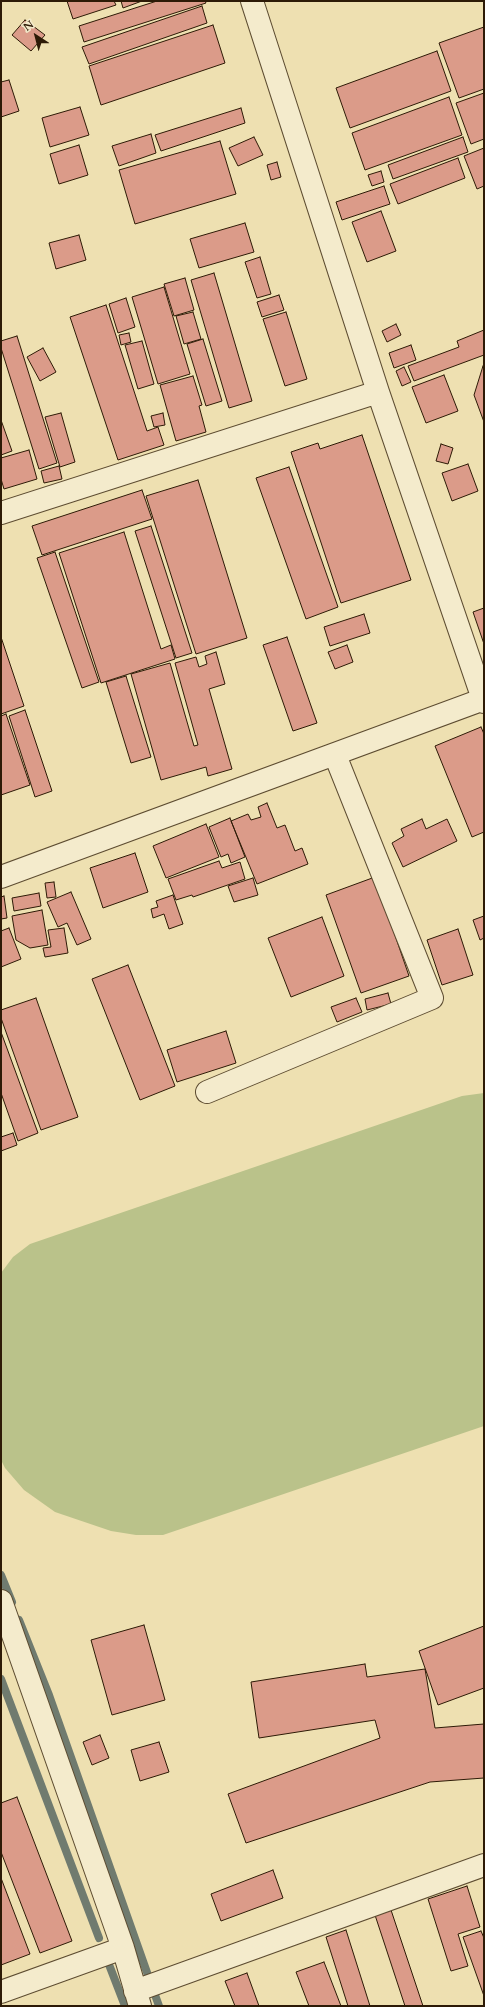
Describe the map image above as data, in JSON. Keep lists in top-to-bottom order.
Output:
{
  "north": "top left"
}
